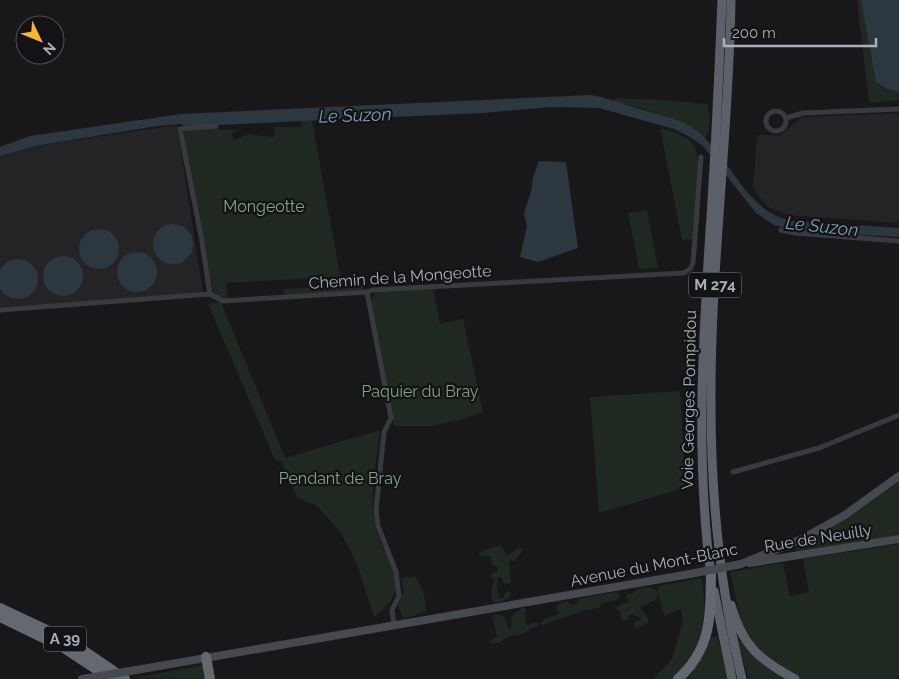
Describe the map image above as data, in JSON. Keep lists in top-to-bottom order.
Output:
{
  "streets": {
    "highway": ["M 274", "Voie Georges Pompidou", "A 39"],
    "main road": ["Rue de Neuilly", "Avenue du Mont-Blanc"],
    "street": ["Chemin de la Mongeotte"]
  },
  "crossings": [
    ["Rue de Neuilly", "Avenue du Mont-Blanc"]
  ],
  "water": ["Le Suzon"],
  "parks": ["Mongeotte", "Paquier du Bray", "Pendant de Bray"],
  "scale_bar": "200 m",
  "north": "bottom right"
}
